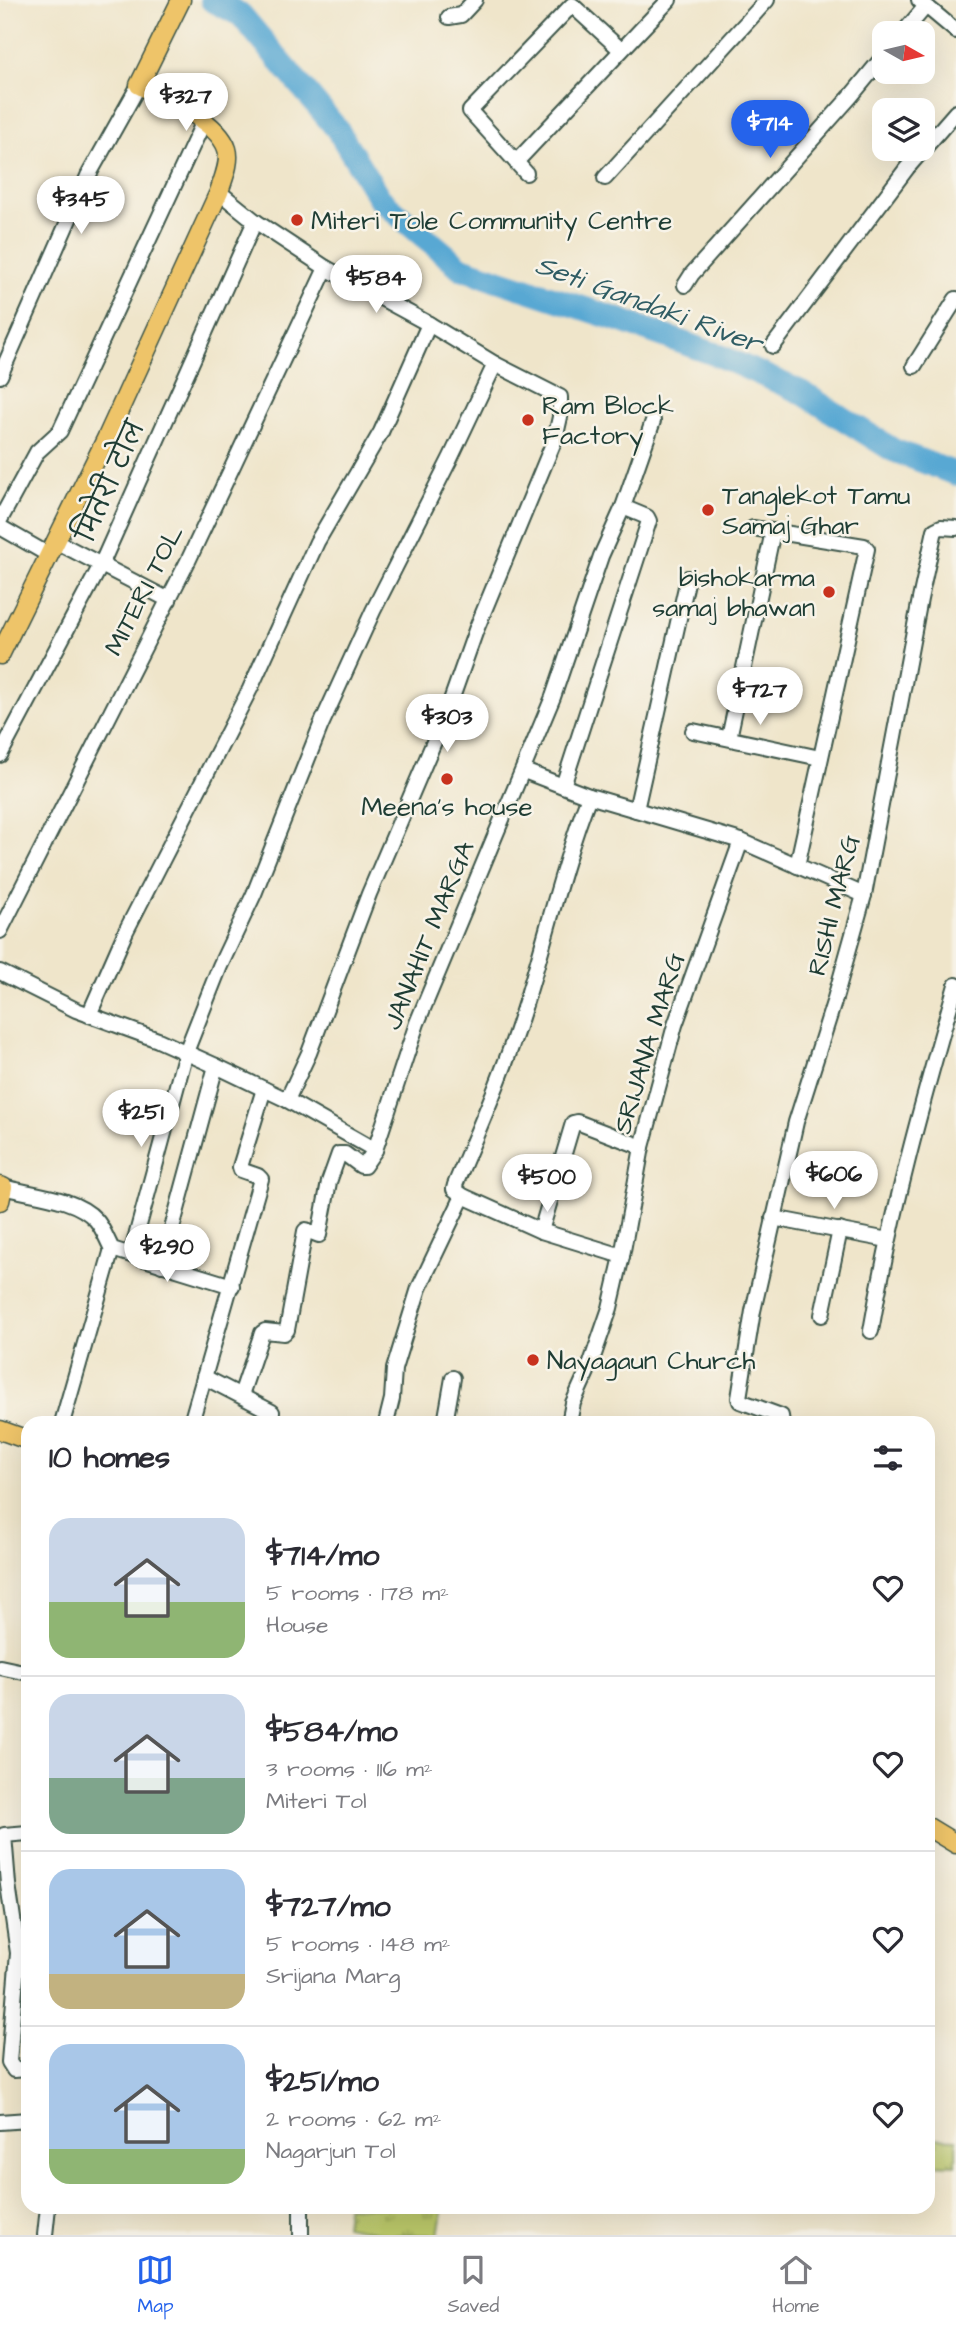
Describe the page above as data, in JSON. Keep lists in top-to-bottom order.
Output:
{
  "streets": {
    "main road": ["मितेरी टोल"],
    "street": [
      "MITERI TOL",
      "RISHI MARG",
      "JANAHIT MARGA",
      "SRIJANA MARG"
    ]
  },
  "water": ["Seti Gandaki River"],
  "places": [
    "Miteri Tole Community Centre",
    "Ram Block Factory",
    "Tanglekot Tamu Samaj Ghar",
    "bishokarma samaj bhawan",
    "Meena's house",
    "Nayagaun Church"
  ],
  "north": "right",
  "page": {
    "price": [
      "$327",
      "$714",
      "$345",
      "$584",
      "$727",
      "$303",
      "$251",
      "$606",
      "$500",
      "$290"
    ],
    "heading": "10 homes",
    "list": [
      {
        "name": "$714/mo",
        "note": "5 rooms · 178 m² · House"
      },
      {
        "name": "$584/mo",
        "note": "3 rooms · 116 m² · Miteri Tol"
      },
      {
        "name": "$727/mo",
        "note": "5 rooms · 148 m² · Srijana Marg"
      },
      {
        "name": "$251/mo",
        "note": "2 rooms · 62 m² · Nagarjun Tol"
      }
    ],
    "tabs": ["Map", "Saved", "Home"]
  }
}
